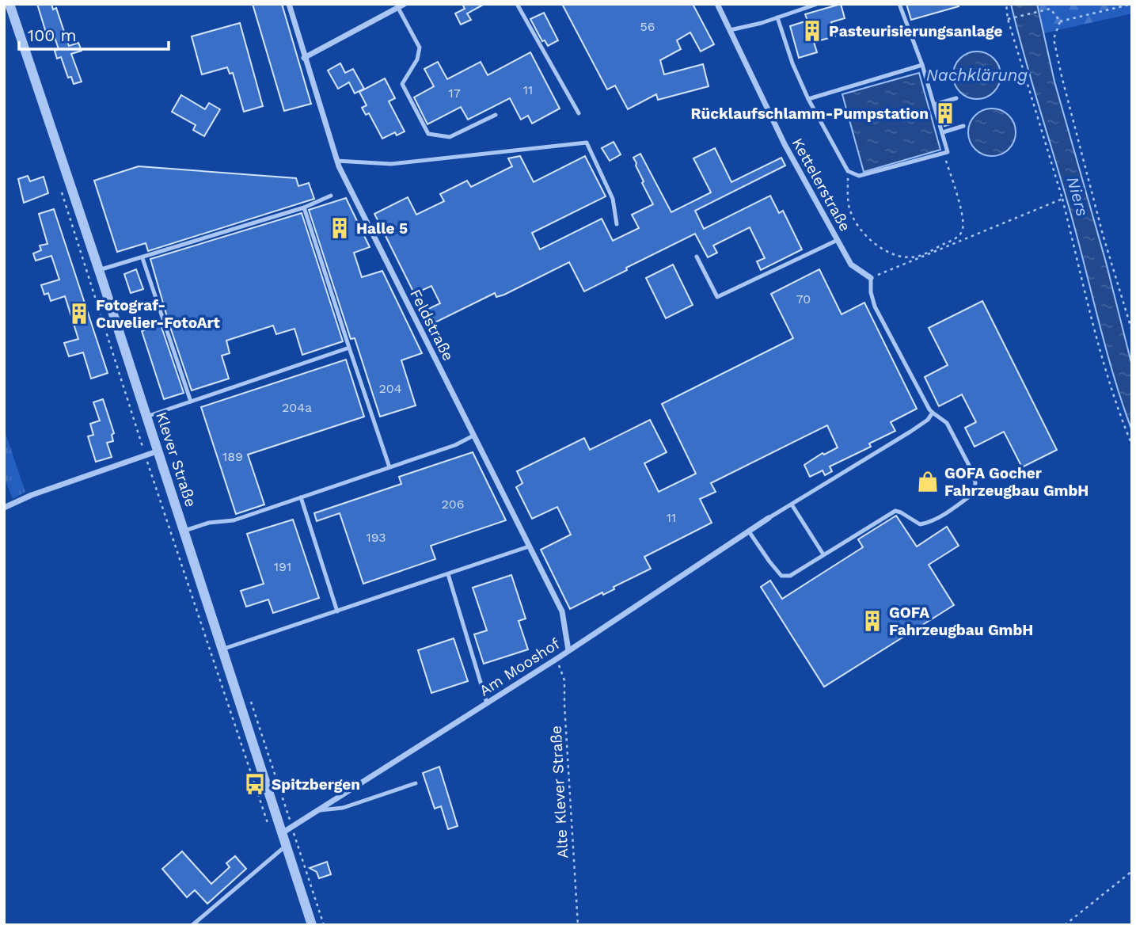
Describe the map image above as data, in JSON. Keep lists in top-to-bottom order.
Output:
{
  "streets": {
    "street": [
      "Kettelerstraße",
      "Feldstraße",
      "Klever Straße",
      "Am Mooshof"
    ],
    "path": ["Alte Klever Straße"]
  },
  "crossings": [
    ["Feldstraße", "Am Mooshof"],
    ["Klever Straße", "Am Mooshof"],
    ["Am Mooshof", "Alte Klever Straße"]
  ],
  "water": ["Nachklärung", "Niers"],
  "places": {
    "building": [
      "Pasteurisierungsanlage",
      "Rücklaufschlamm-Pumpstation",
      "Halle 5",
      "Fotograf- Cuvelier-FotoArt",
      "GOFA Fahrzeugbau GmbH"
    ],
    "shop": ["GOFA Gocher Fahrzeugbau GmbH"],
    "bus stop": ["Spitzbergen"]
  },
  "house_numbers": [
    "56",
    "11",
    "17",
    "70",
    "204",
    "204a",
    "189",
    "206",
    "11",
    "193",
    "191"
  ],
  "scale_bar": "100 m"
}
